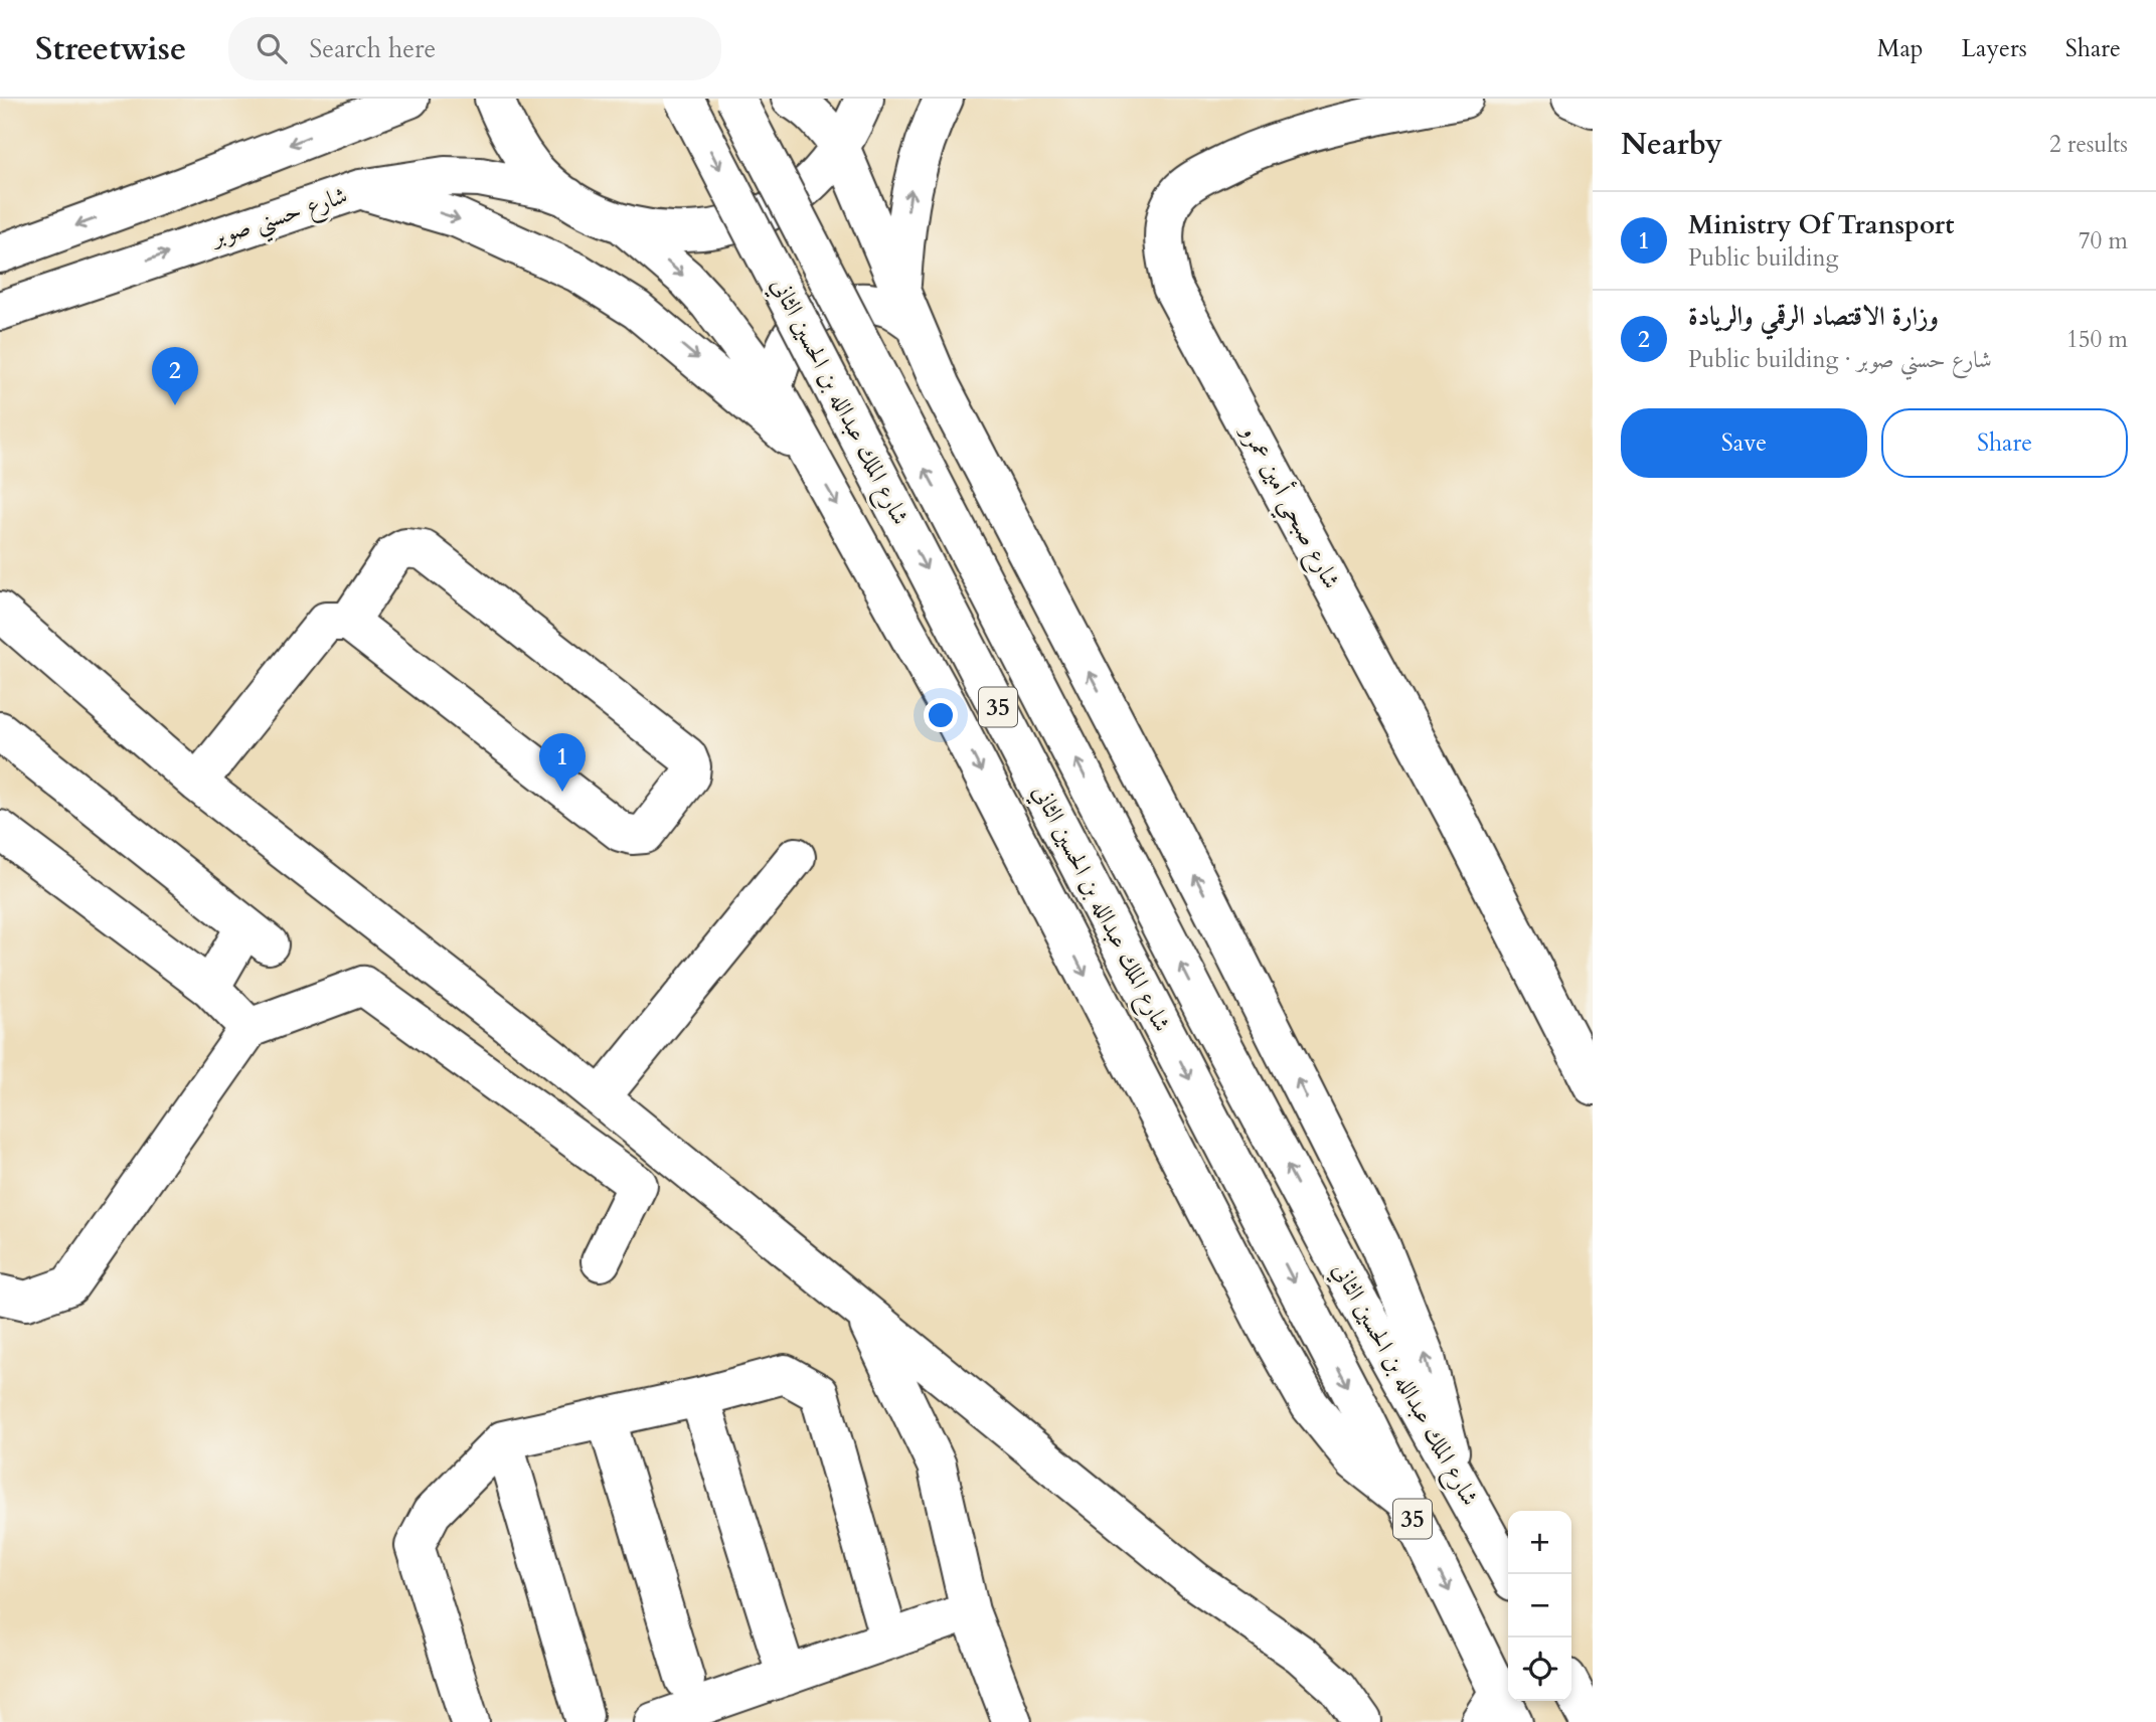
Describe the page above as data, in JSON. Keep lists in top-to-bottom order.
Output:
{
  "streets": {
    "main road": [
      "شارع حسني صوبر",
      "شارع الملك عبدالله بن الحسين الثاني",
      "شارع صبحي أمين عمرو",
      "35"
    ]
  },
  "page": {
    "header": "Streetwise",
    "search": "Search here",
    "nav": ["Map", "Layers", "Share"],
    "heading": ["Nearby", "2 results"],
    "list": [
      {
        "mark": "1",
        "name": "Ministry Of Transport",
        "note": "Public building",
        "value": "70 m"
      },
      {
        "mark": "2",
        "name": "وزارة الاقتصاد الرقمي والريادة",
        "note": "Public building · شارع حسني صوبر",
        "value": "150 m"
      }
    ],
    "pins": ["2", "1"],
    "buttons": ["Save", "Share"],
    "map_buttons": ["+", "−"]
  }
}
